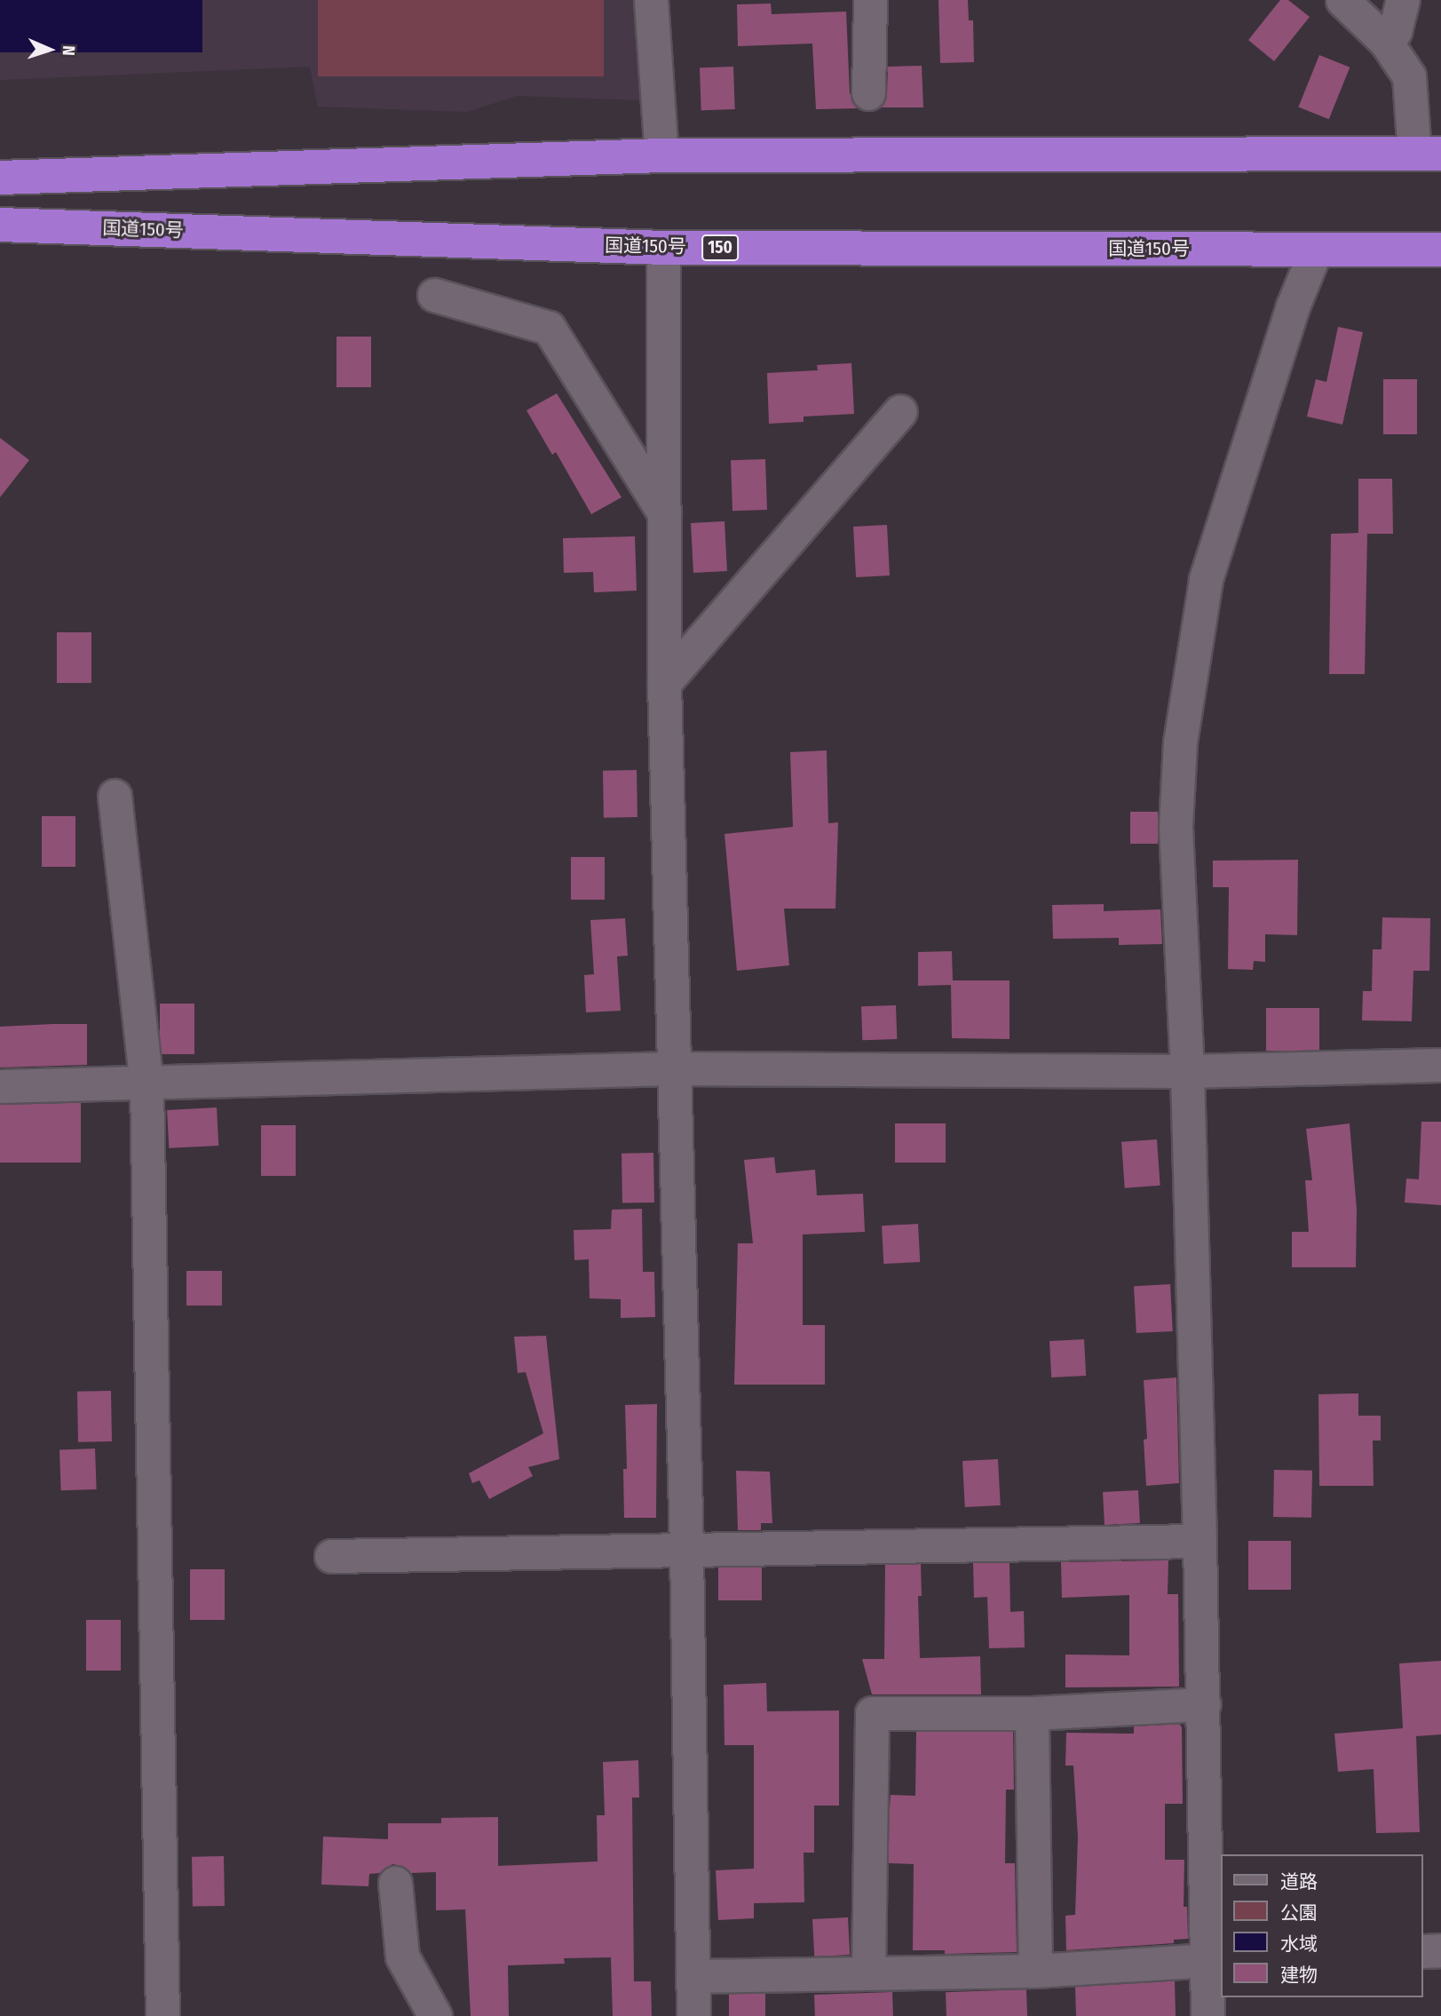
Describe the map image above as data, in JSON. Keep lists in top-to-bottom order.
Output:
{
  "streets": {
    "highway": ["国道150号", "150"]
  },
  "legend": [
    "道路",
    "公園",
    "水域",
    "建物"
  ],
  "north": "right"
}
